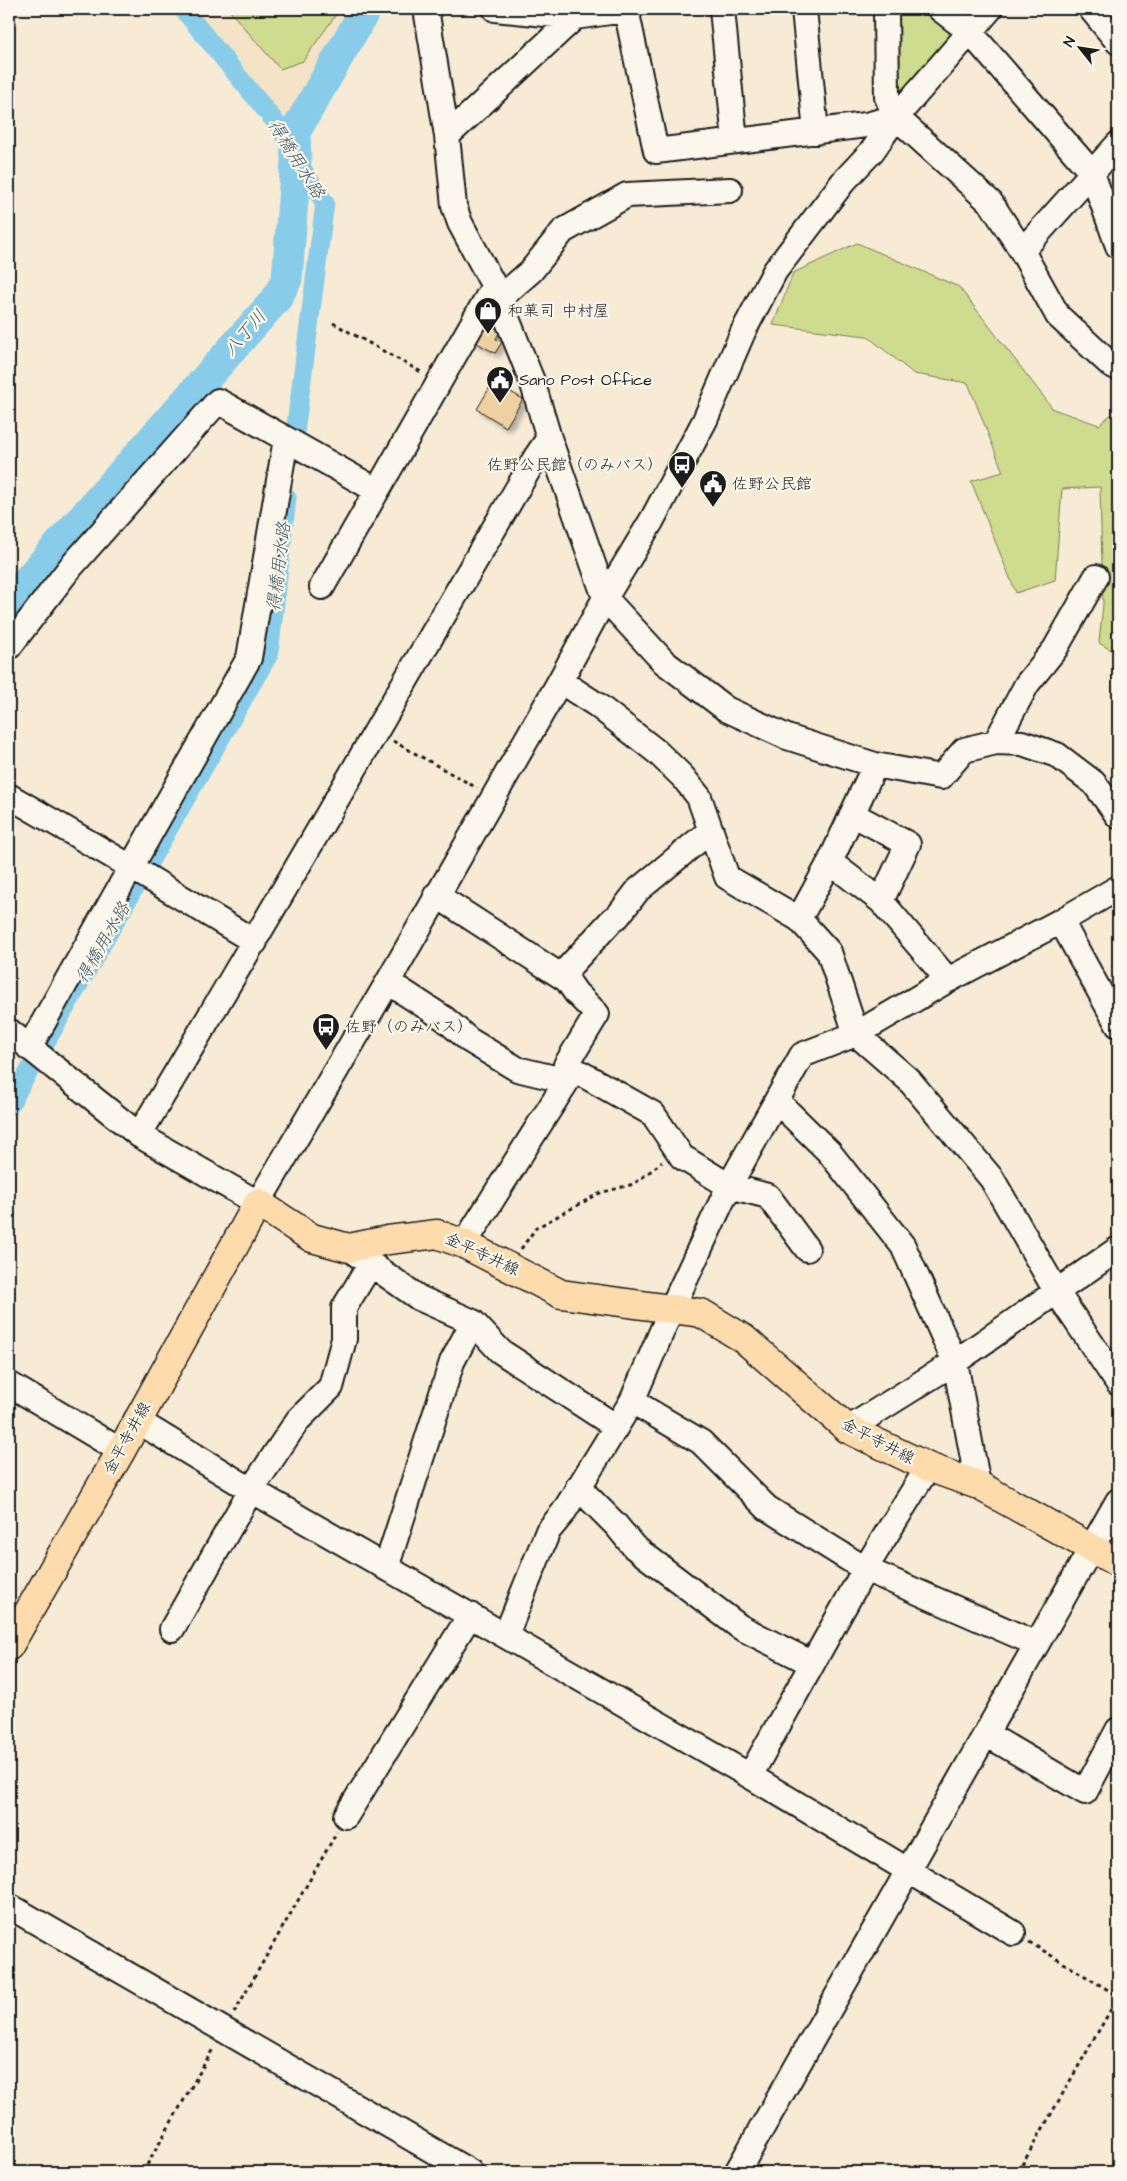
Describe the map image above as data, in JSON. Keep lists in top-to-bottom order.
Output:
{
  "streets": {
    "main road": ["金平寺井線"]
  },
  "water": ["得橋用水路", "八丁川"],
  "places": {
    "shop": ["和菓司 中村屋"],
    "public building": ["Sano Post Office", "佐野公民館"],
    "bus stop": ["佐野公民館（のみバス）", "佐野（のみバス）"]
  },
  "north": "top left"
}
